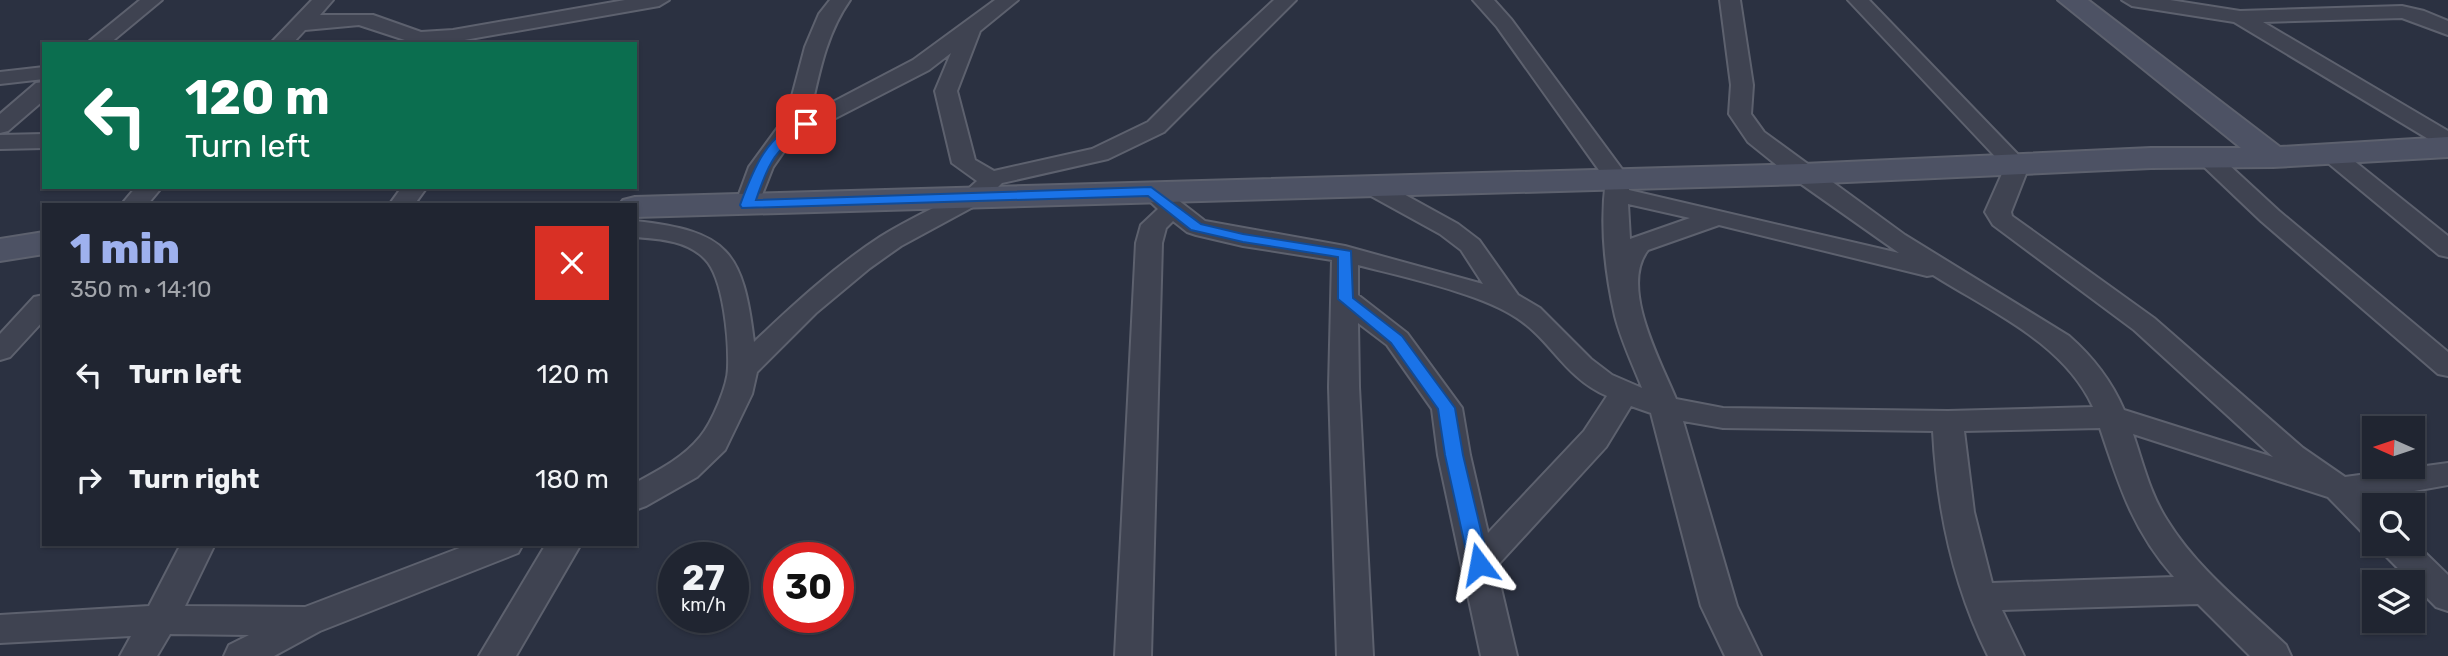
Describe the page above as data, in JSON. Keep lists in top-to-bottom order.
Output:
{
  "north": "left",
  "page": {
    "turn": ["120 m", "Turn left"],
    "heading": ["1 min", "350 m · 14:10"],
    "list": [
      {
        "name": "Turn left",
        "value": "120 m"
      },
      {
        "name": "Turn right",
        "value": "180 m"
      }
    ],
    "speed": "27 km/h",
    "limit": "30"
  }
}
